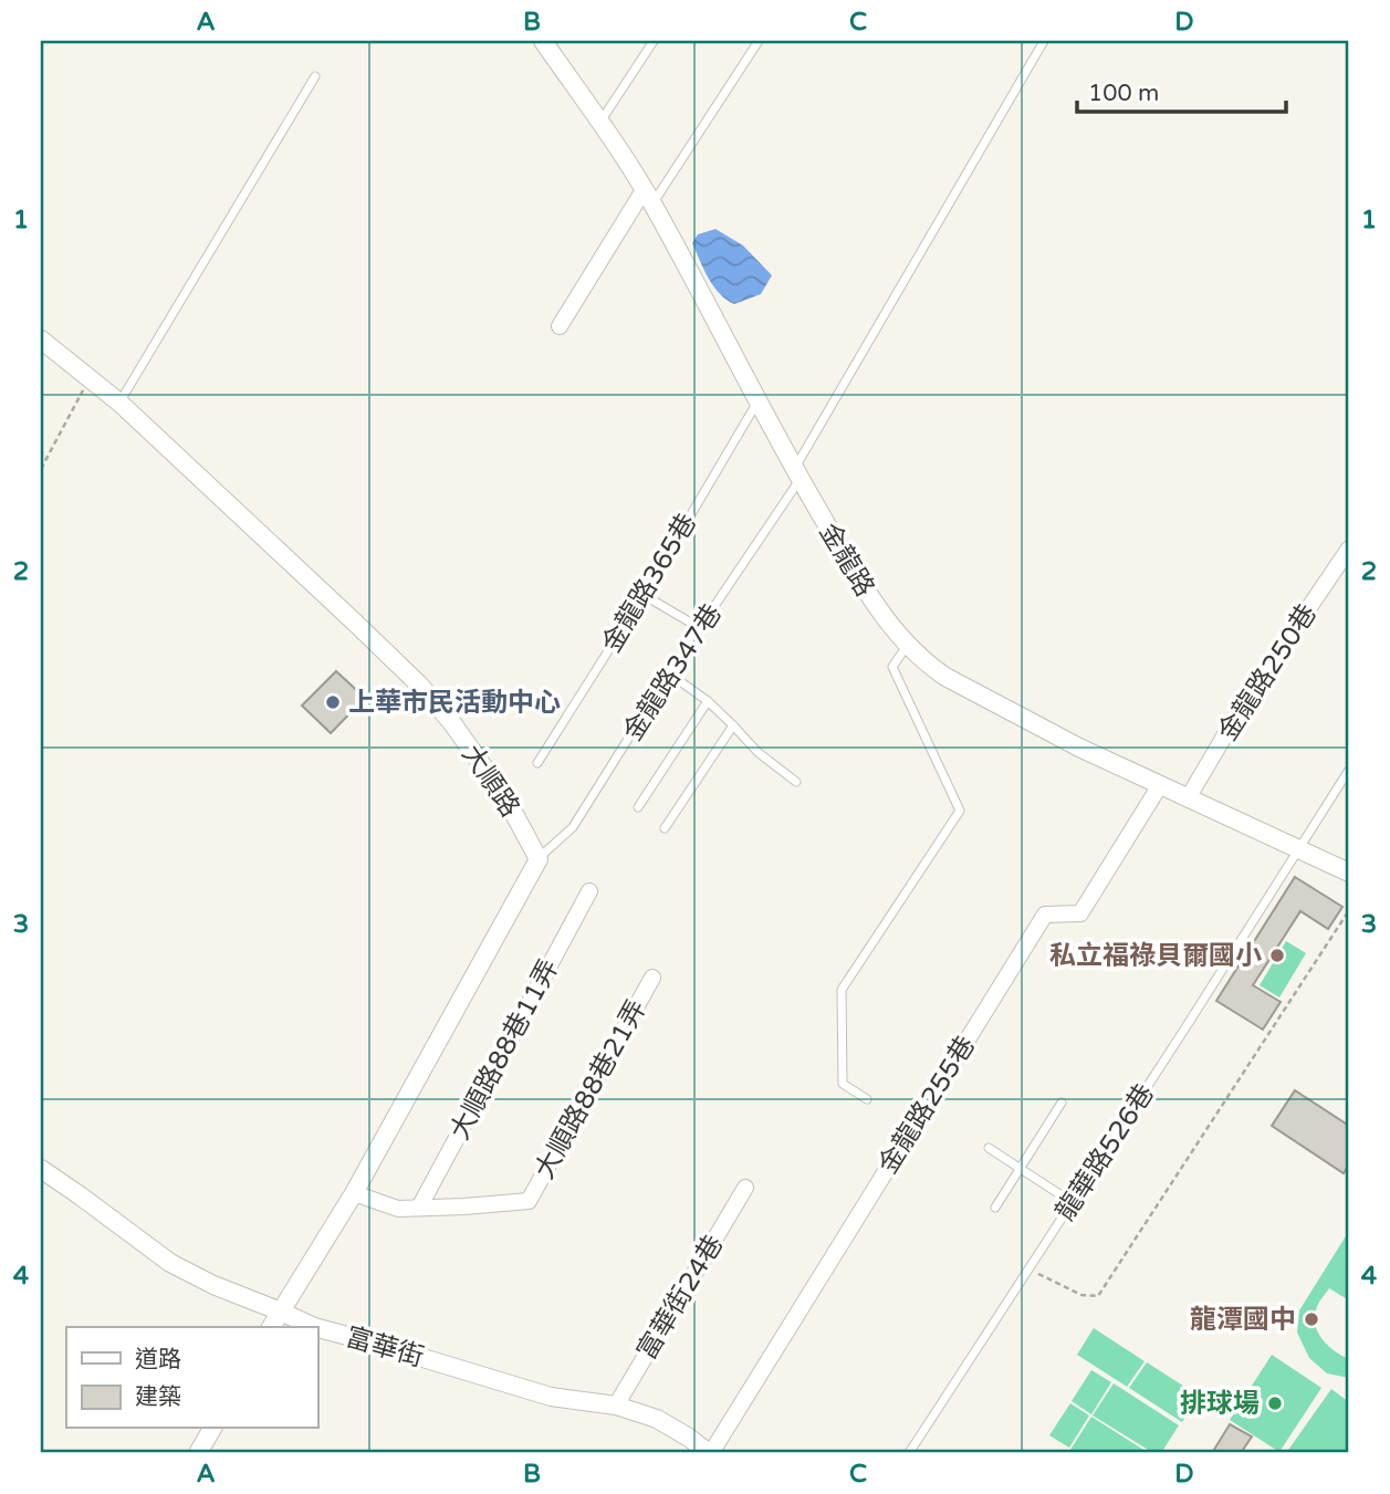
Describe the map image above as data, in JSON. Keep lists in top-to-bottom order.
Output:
{
  "streets": {
    "street": [
      "金龍路",
      "金龍路250巷",
      "大順路",
      "大順路88巷11弄",
      "大順路88巷21弄",
      "金龍路255巷",
      "富華街24巷",
      "富華街"
    ],
    "lane": ["金龍路365巷", "金龍路347巷", "龍華路526巷"]
  },
  "crossings": [
    ["金龍路", "金龍路365巷"],
    ["金龍路", "金龍路347巷"],
    ["金龍路", "金龍路250巷"],
    ["金龍路", "金龍路255巷"],
    ["金龍路", "龍華路526巷"],
    ["金龍路347巷", "大順路"],
    ["大順路88巷11弄", "大順路88巷21弄"],
    ["金龍路255巷", "富華街"],
    ["富華街24巷", "富華街"]
  ],
  "places": [
    "上華市民活動中心",
    "私立福祿貝爾國小",
    "龍潭國中",
    "排球場"
  ],
  "legend": ["道路", "建築"],
  "scale_bar": "100 m",
  "grid": {
    "columns": [
      "A",
      "B",
      "C",
      "D"
    ],
    "rows": [
      "1",
      "2",
      "3",
      "4"
    ]
  }
}
